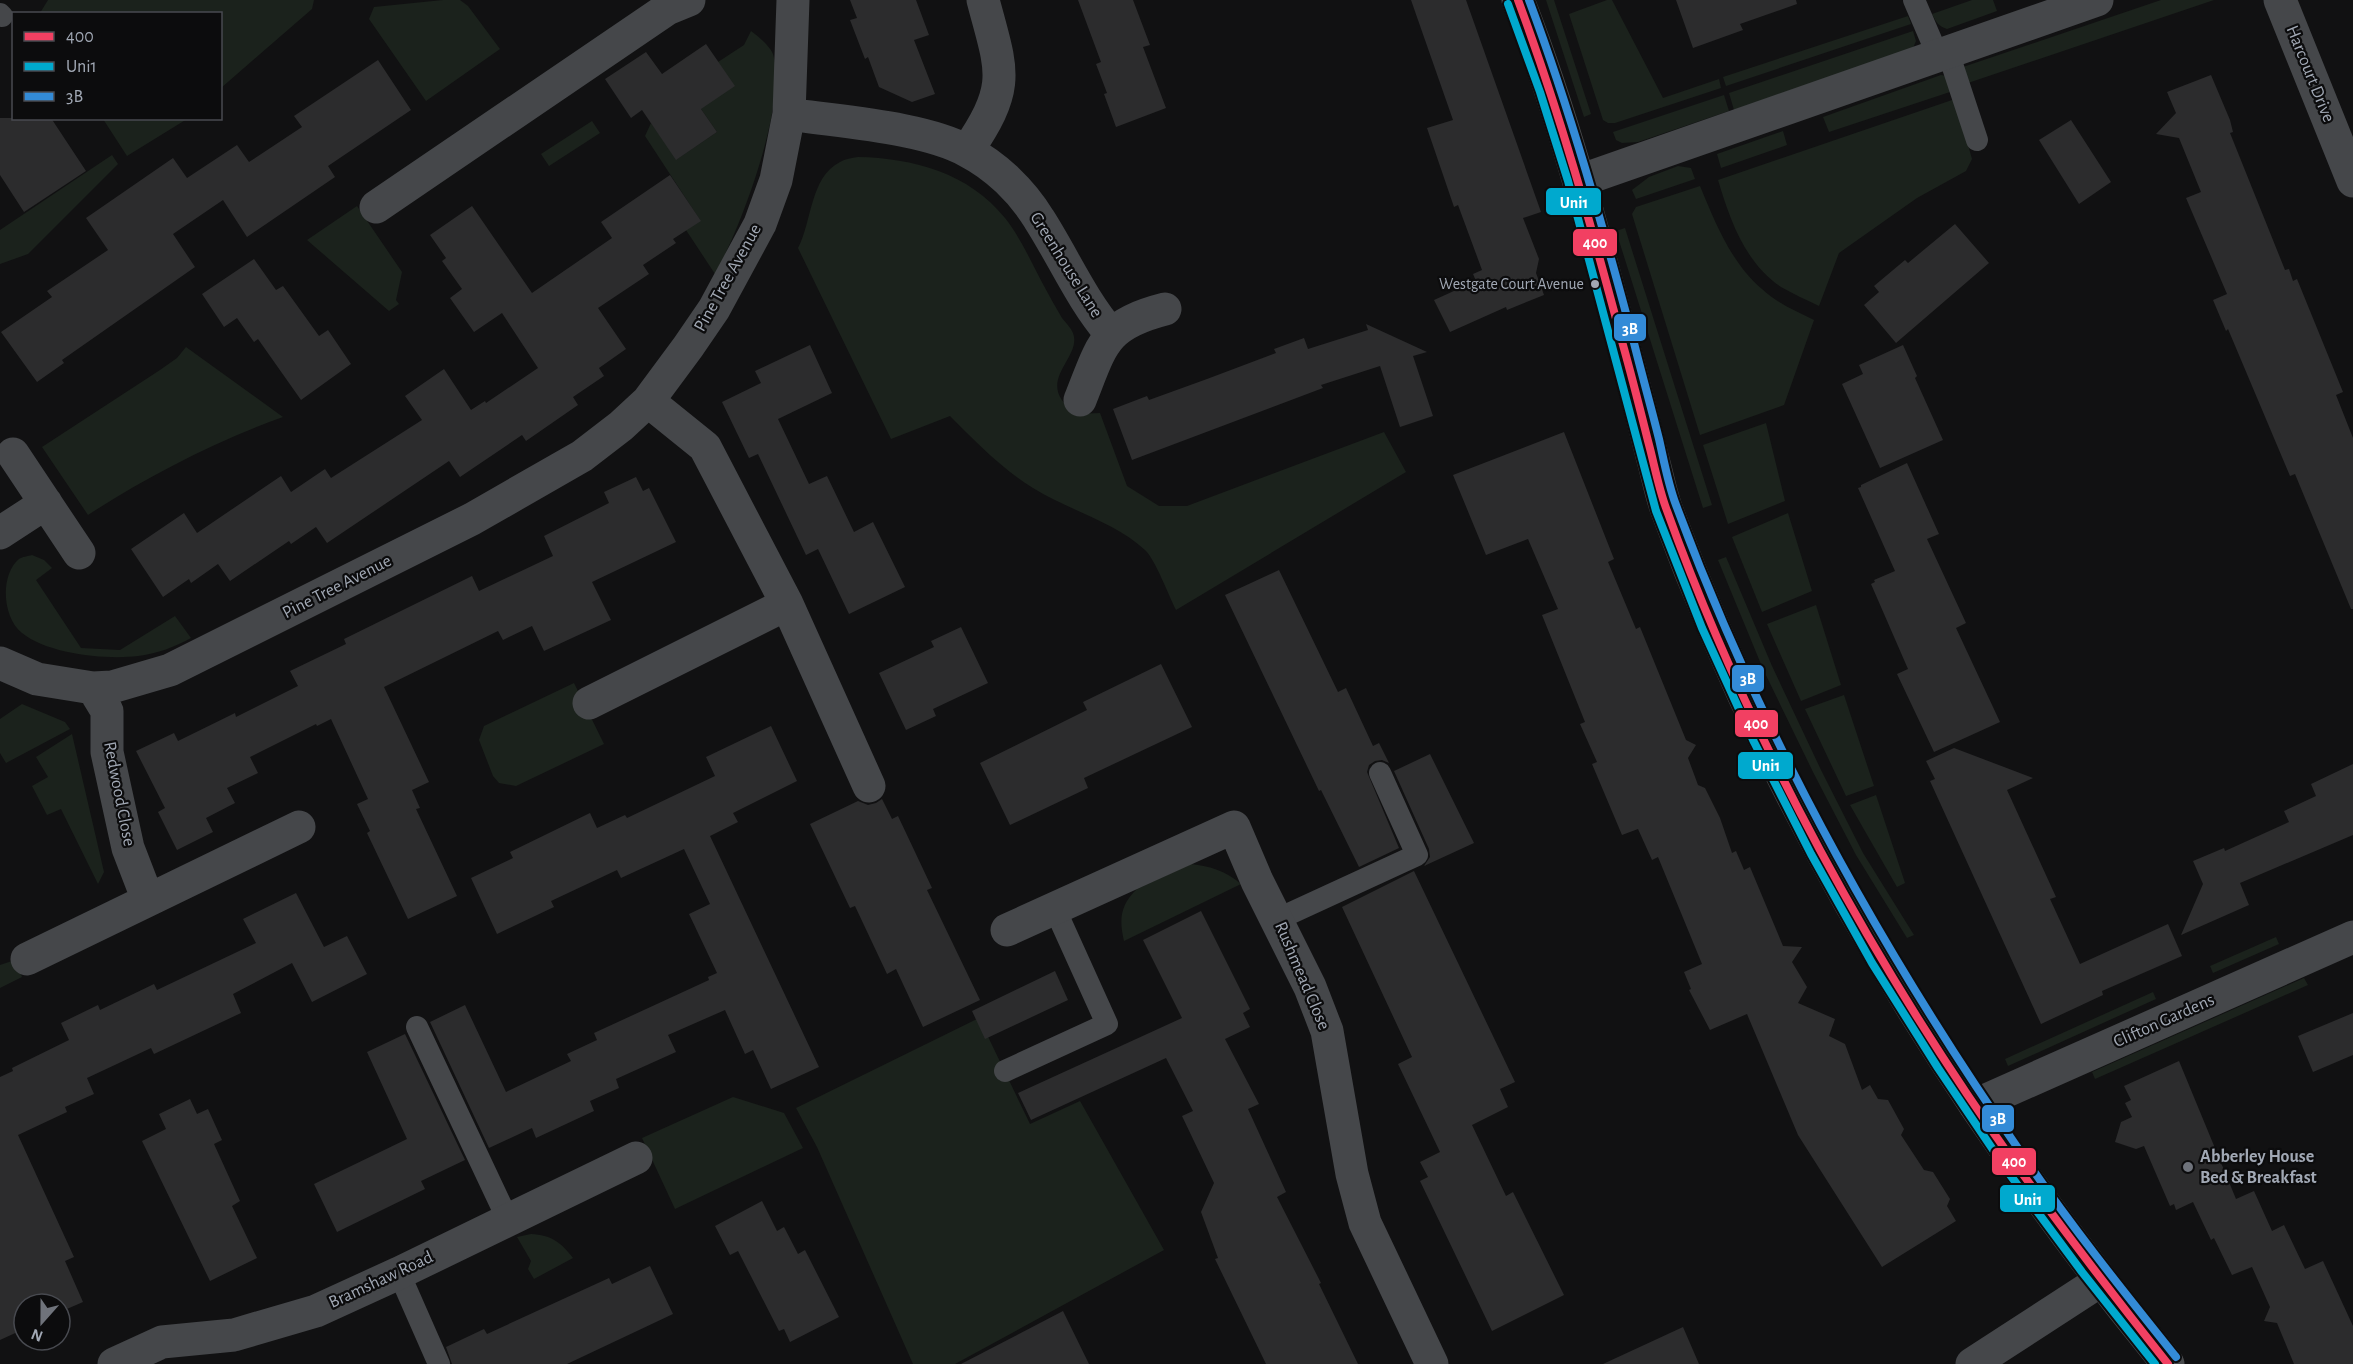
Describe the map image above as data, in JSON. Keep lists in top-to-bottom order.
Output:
{
  "streets": {
    "street": [
      "Harcourt Drive",
      "Greenhouse Lane",
      "Pine Tree Avenue",
      "Redwood Close",
      "Rushmead Close",
      "Clifton Gardens",
      "Bramshaw Road"
    ]
  },
  "crossings": [
    ["Greenhouse Lane", "Pine Tree Avenue"],
    ["Pine Tree Avenue", "Redwood Close"]
  ],
  "places": ["Westgate Court Avenue", "Abberley House Bed & Breakfast"],
  "lines": ["transit line 400", "transit line 3B", "transit line Uni1"],
  "legend": ["400", "Uni1", "3B"],
  "north": "bottom"
}
